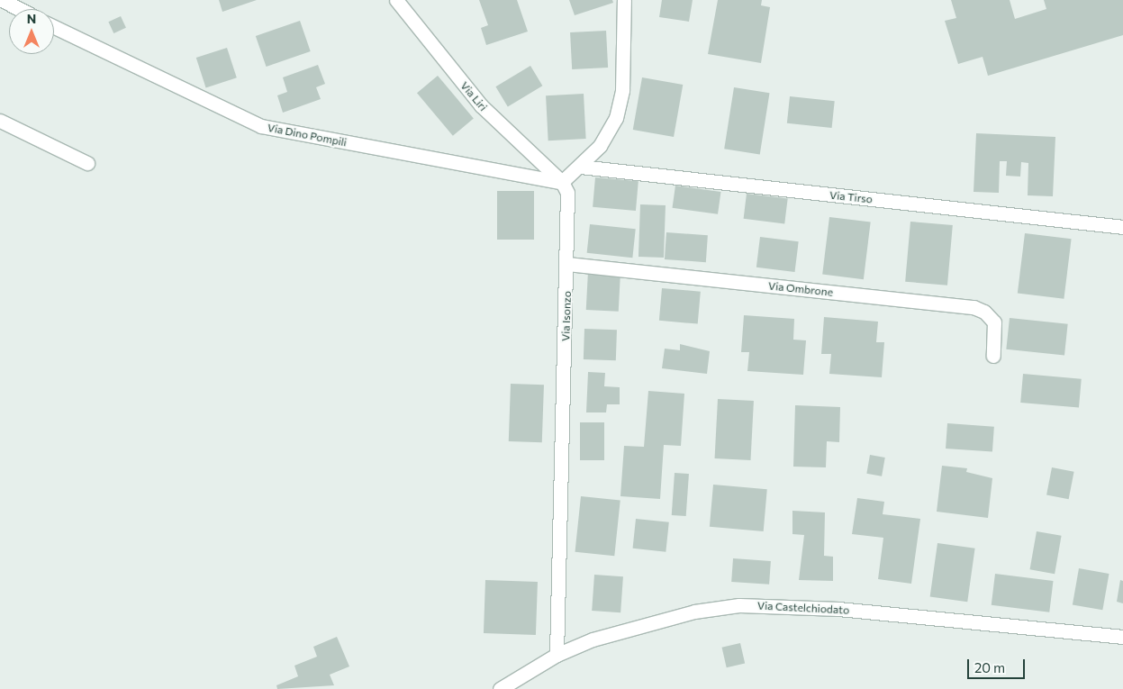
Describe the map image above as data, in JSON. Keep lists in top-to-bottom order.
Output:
{
  "streets": {
    "street": [
      "Via Liri",
      "Via Dino Pompili",
      "Via Tirso",
      "Via Ombrone",
      "Via Isonzo",
      "Via Castelchiodato"
    ]
  },
  "crossings": [
    ["Via Liri", "Via Dino Pompili"],
    ["Via Liri", "Via Isonzo"],
    ["Via Dino Pompili", "Via Isonzo"],
    ["Via Ombrone", "Via Isonzo"],
    ["Via Isonzo", "Via Castelchiodato"]
  ],
  "scale_bar": "20 m",
  "north": "top"
}
